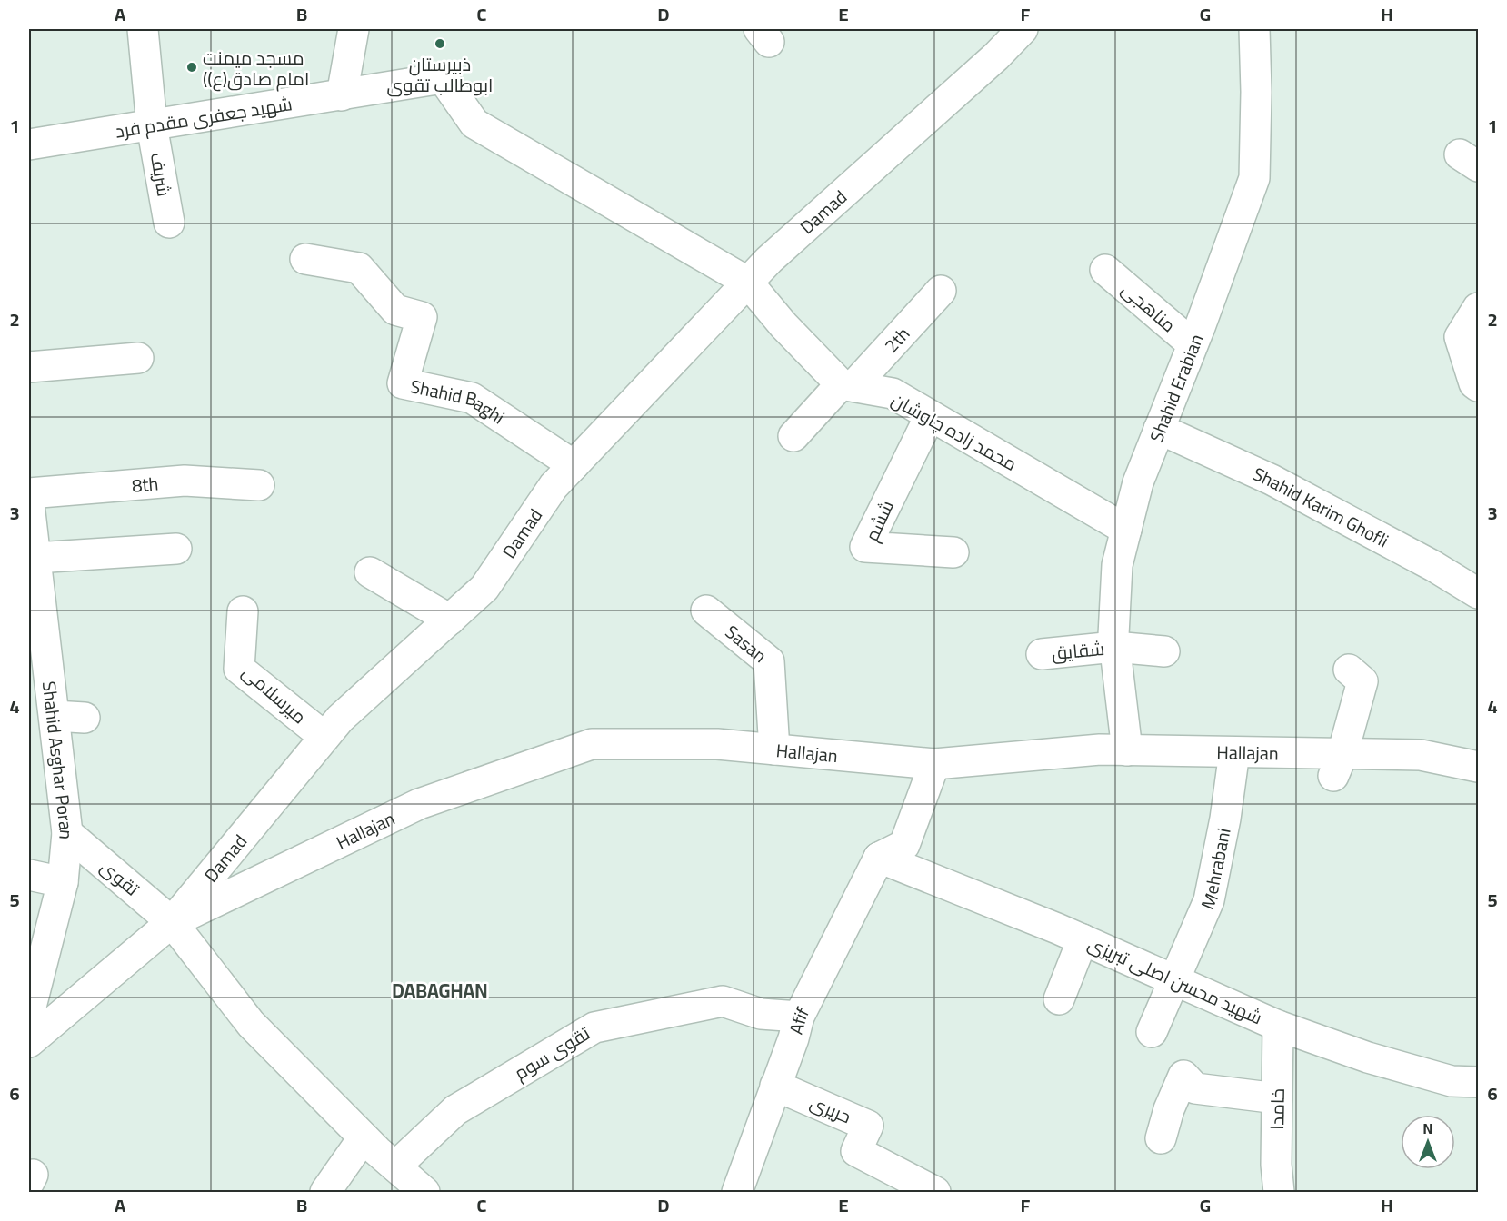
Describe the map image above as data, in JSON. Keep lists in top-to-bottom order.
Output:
{
  "streets": {
    "street": [
      "شهید جعفری مقدم فرد",
      "شریف",
      "Damad",
      "مناهجی",
      "2th",
      "Shahid Erabian",
      "Shahid Baghi",
      "محمد زاده چاوشان",
      "8th",
      "Shahid Karim Ghofli",
      "ششم",
      "Sasan",
      "شقایق",
      "میرسلامی",
      "Hallajan",
      "Shahid Asghar Poran",
      "Mehrabani",
      "تقوی",
      "شهید محسن اصلی تبریزی",
      "Afif",
      "تقوی سوم",
      "حریری",
      "خامدا"
    ]
  },
  "crossings": [
    ["شهید جعفری مقدم فرد", "شریف"],
    ["شهید جعفری مقدم فرد", "Damad"],
    ["Damad", "Shahid Baghi"],
    ["Damad", "میرسلامی"],
    ["Damad", "Hallajan"],
    ["Damad", "تقوی"],
    ["مناهجی", "Shahid Erabian"],
    ["2th", "محمد زاده چاوشان"],
    ["Shahid Erabian", "محمد زاده چاوشان"],
    ["Shahid Erabian", "Shahid Karim Ghofli"],
    ["Shahid Erabian", "شقایق"],
    ["Shahid Erabian", "Hallajan"],
    ["محمد زاده چاوشان", "ششم"],
    ["Sasan", "Hallajan"],
    ["Hallajan", "Mehrabani"],
    ["Hallajan", "تقوی"],
    ["Shahid Asghar Poran", "تقوی"],
    ["Mehrabani", "شهید محسن اصلی تبریزی"],
    ["تقوی", "تقوی سوم"],
    ["شهید محسن اصلی تبریزی", "Afif"],
    ["شهید محسن اصلی تبریزی", "خامدا"],
    ["Afif", "تقوی سوم"],
    ["Afif", "حریری"]
  ],
  "districts": ["DABAGHAN"],
  "places": ["ذبیرستان ابوطالب تقوی", "مسجد میمنت (امام صادق(ع)"],
  "north": "top",
  "grid": {
    "columns": [
      "A",
      "B",
      "C",
      "D",
      "E",
      "F",
      "G",
      "H"
    ],
    "rows": [
      "1",
      "2",
      "3",
      "4",
      "5",
      "6"
    ]
  }
}
